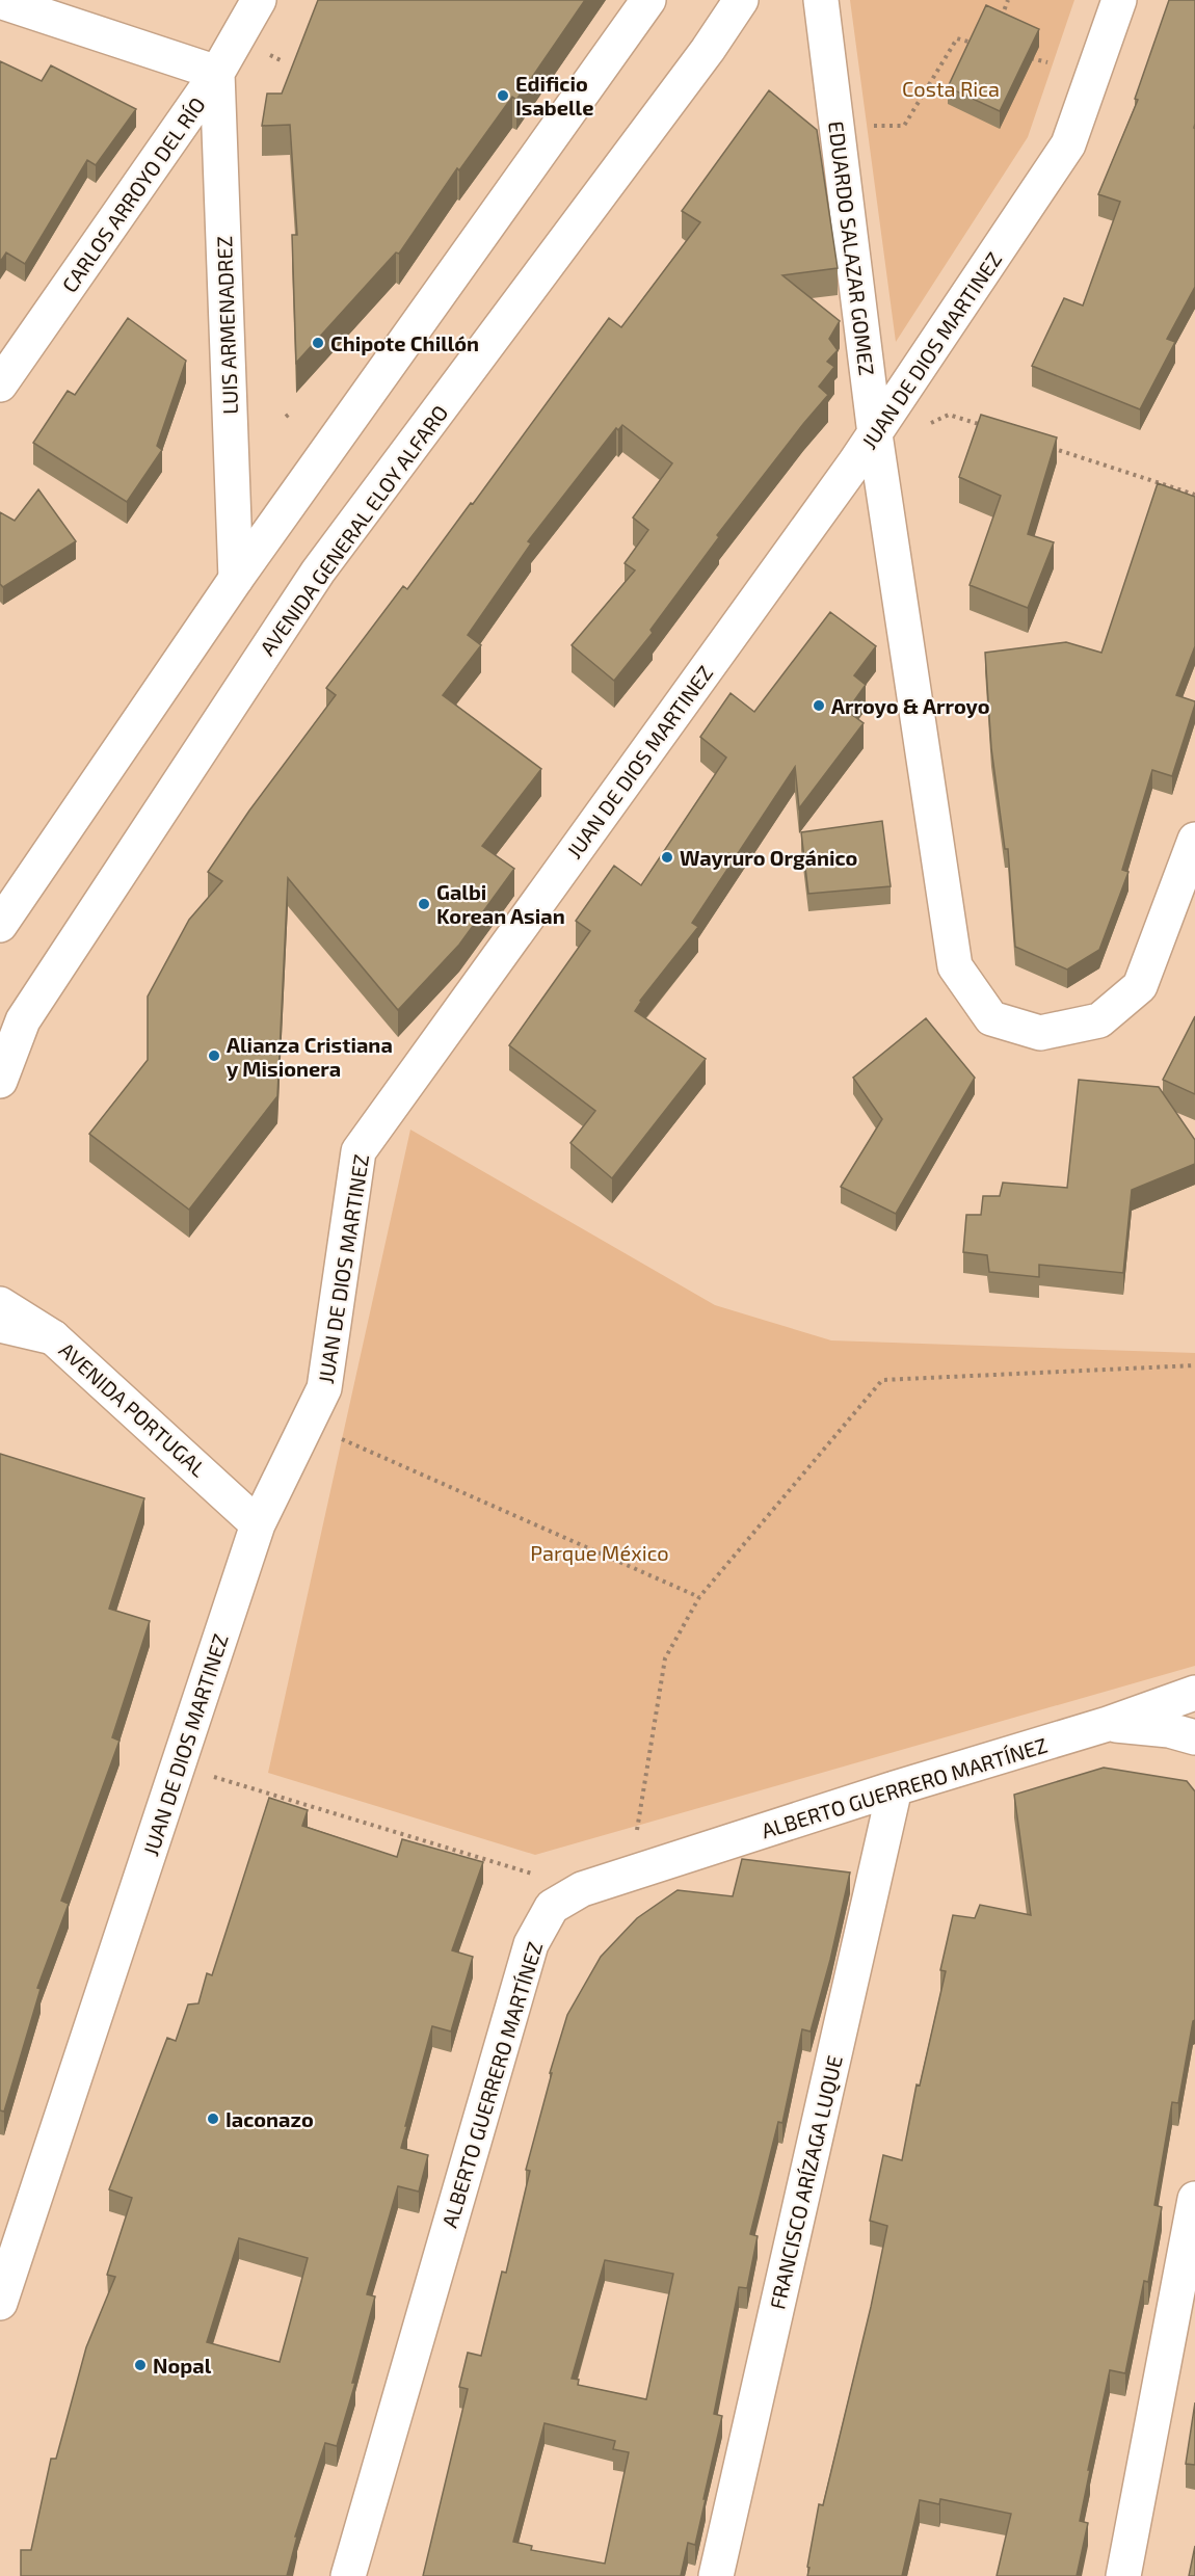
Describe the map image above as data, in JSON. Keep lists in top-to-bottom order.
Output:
{
  "streets": {
    "street": [
      "CARLOS ARROYO DEL RÍO",
      "EDUARDO SALAZAR GOMEZ",
      "LUIS ARMENADREZ",
      "JUAN DE DIOS MARTINEZ",
      "AVENIDA GENERAL ELOY ALFARO",
      "AVENIDA PORTUGAL",
      "ALBERTO GUERRERO MARTÍNEZ",
      "FRANCISCO ARÍZAGA LUQUE"
    ]
  },
  "crossings": [
    ["CARLOS ARROYO DEL RÍO", "LUIS ARMENADREZ"],
    ["EDUARDO SALAZAR GOMEZ", "JUAN DE DIOS MARTINEZ"],
    ["JUAN DE DIOS MARTINEZ", "AVENIDA PORTUGAL"],
    ["ALBERTO GUERRERO MARTÍNEZ", "FRANCISCO ARÍZAGA LUQUE"]
  ],
  "parks": ["Costa Rica", "Parque México"],
  "places": [
    "Edificio Isabelle",
    "Chipote Chillón",
    "Arroyo & Arroyo",
    "Wayruro Orgánico",
    "Galbi Korean Asian",
    "Alianza Cristiana y Misionera",
    "Iaconazo",
    "Nopal"
  ]
}
